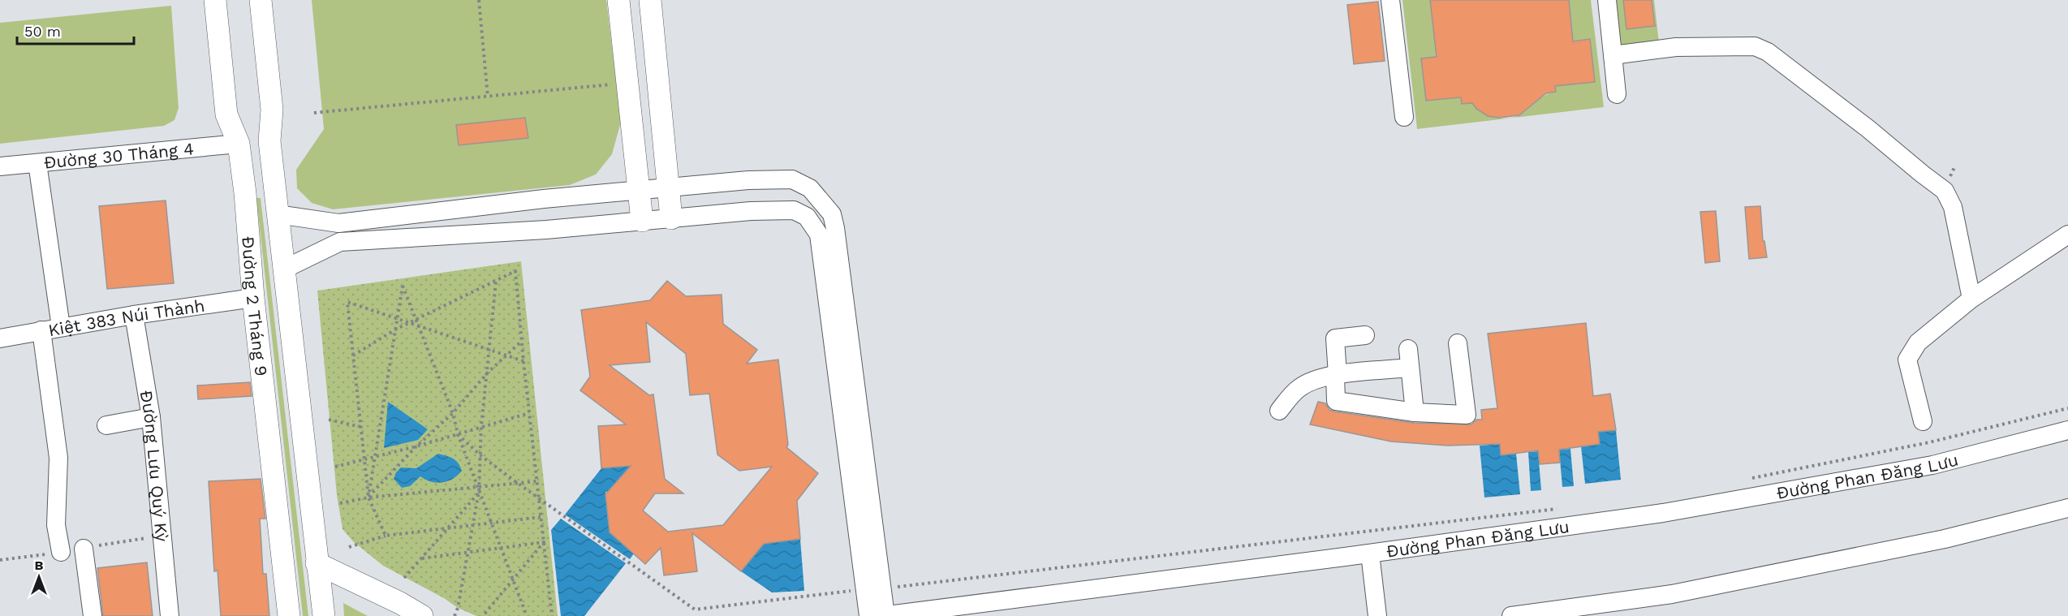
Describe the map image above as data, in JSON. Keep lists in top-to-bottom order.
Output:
{
  "streets": {
    "main road": ["Đường 2 Tháng 9"],
    "street": [
      "Đường 30 Tháng 4",
      "Kiệt 383 Núi Thành",
      "Đường Lưu Quý Kỳ",
      "Đường Phan Đăng Lưu"
    ]
  },
  "crossings": [
    ["Đường 30 Tháng 4", "Đường 2 Tháng 9"],
    ["Đường 2 Tháng 9", "Kiệt 383 Núi Thành"],
    ["Kiệt 383 Núi Thành", "Đường Lưu Quý Kỳ"]
  ],
  "scale_bar": "50 m",
  "north": "top"
}
